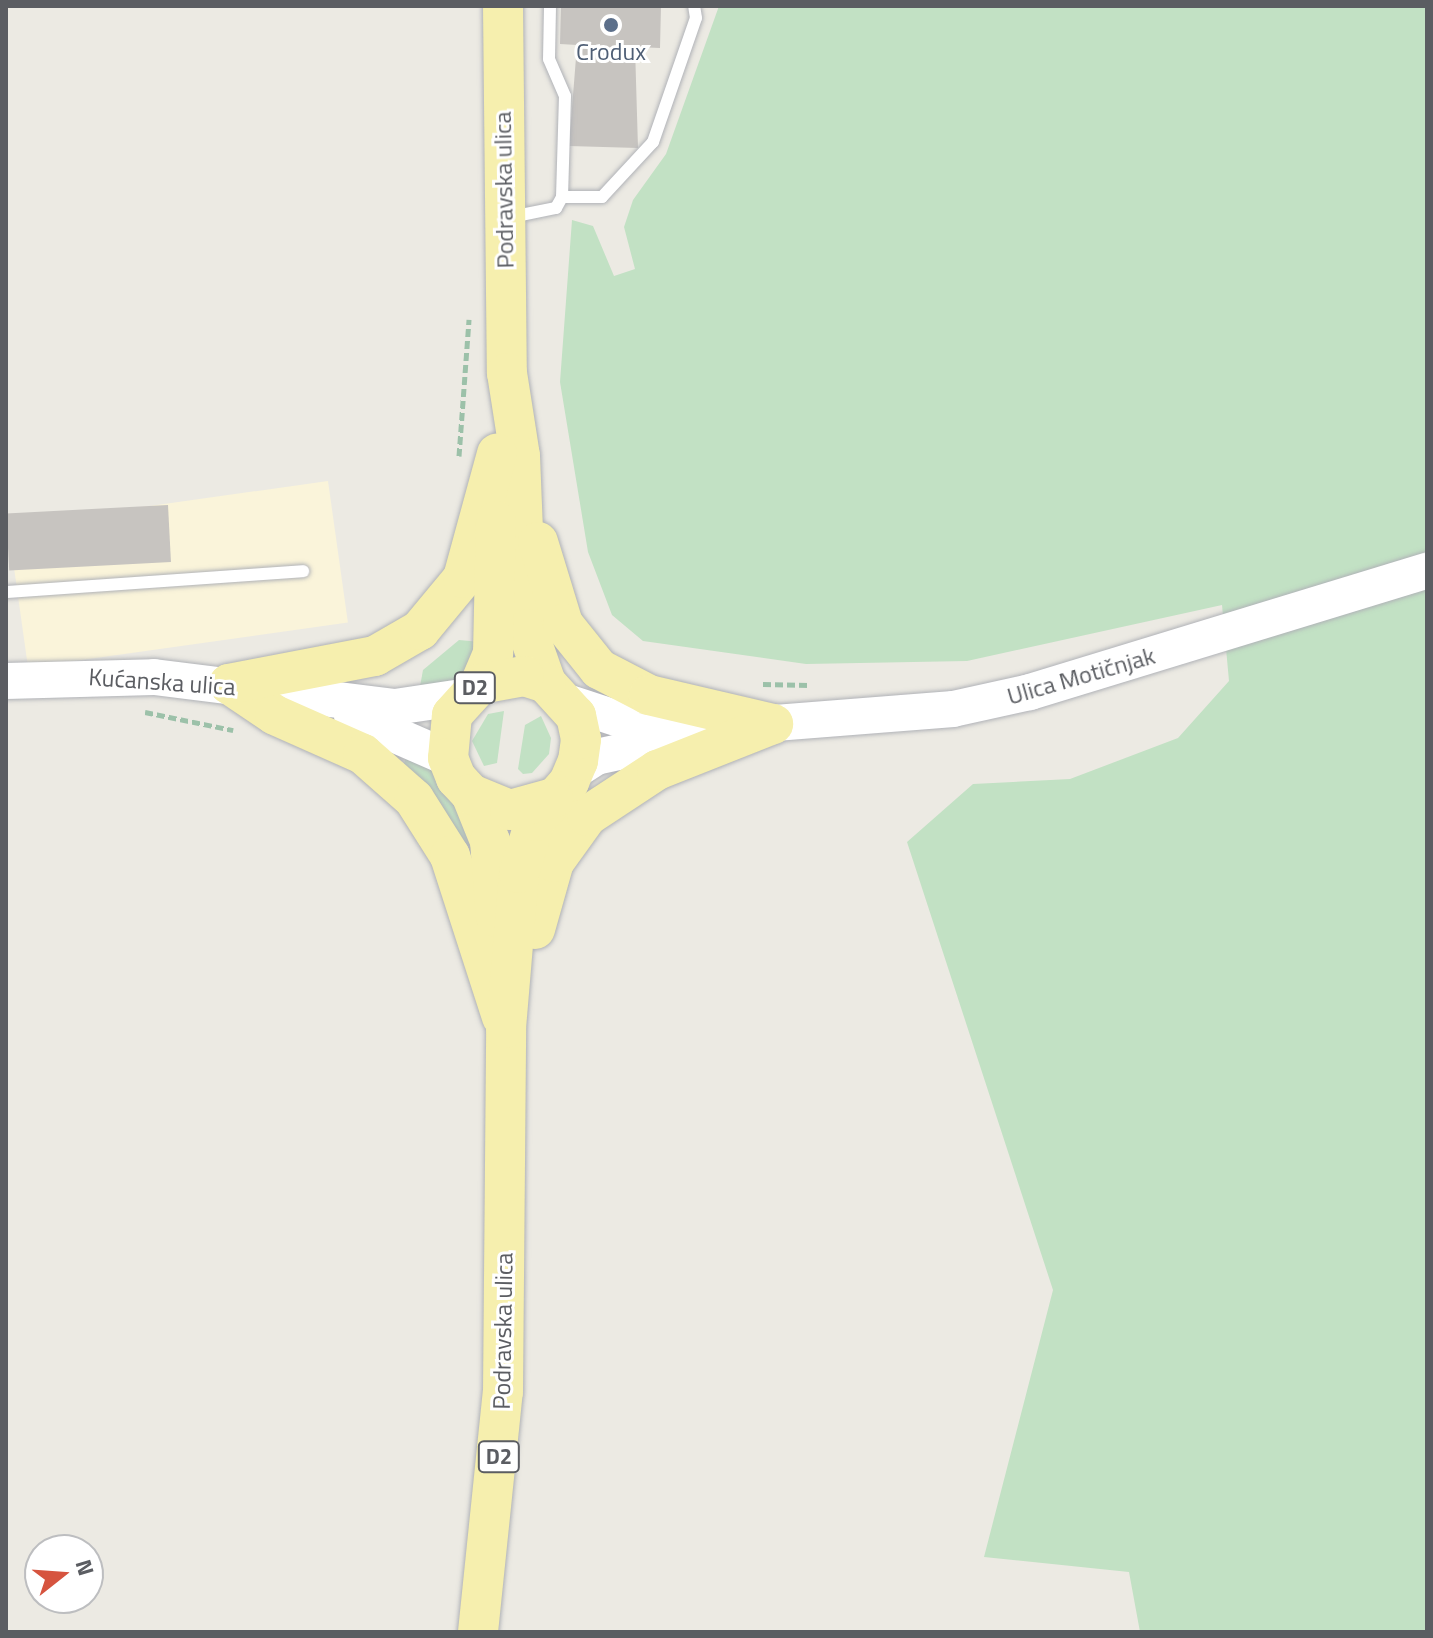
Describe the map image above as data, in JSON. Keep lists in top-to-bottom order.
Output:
{
  "streets": {
    "main road": [
      "Podravska ulica",
      "Ulica Motičnjak",
      "Kućanska ulica",
      "D2"
    ]
  },
  "crossings": [
    ["Podravska ulica", "Ulica Motičnjak"],
    ["Podravska ulica", "Kućanska ulica"],
    ["Podravska ulica", "D2"],
    ["Ulica Motičnjak", "Kućanska ulica"],
    ["Ulica Motičnjak", "D2"],
    ["Kućanska ulica", "D2"]
  ],
  "places": ["Crodux"],
  "north": "right"
}
